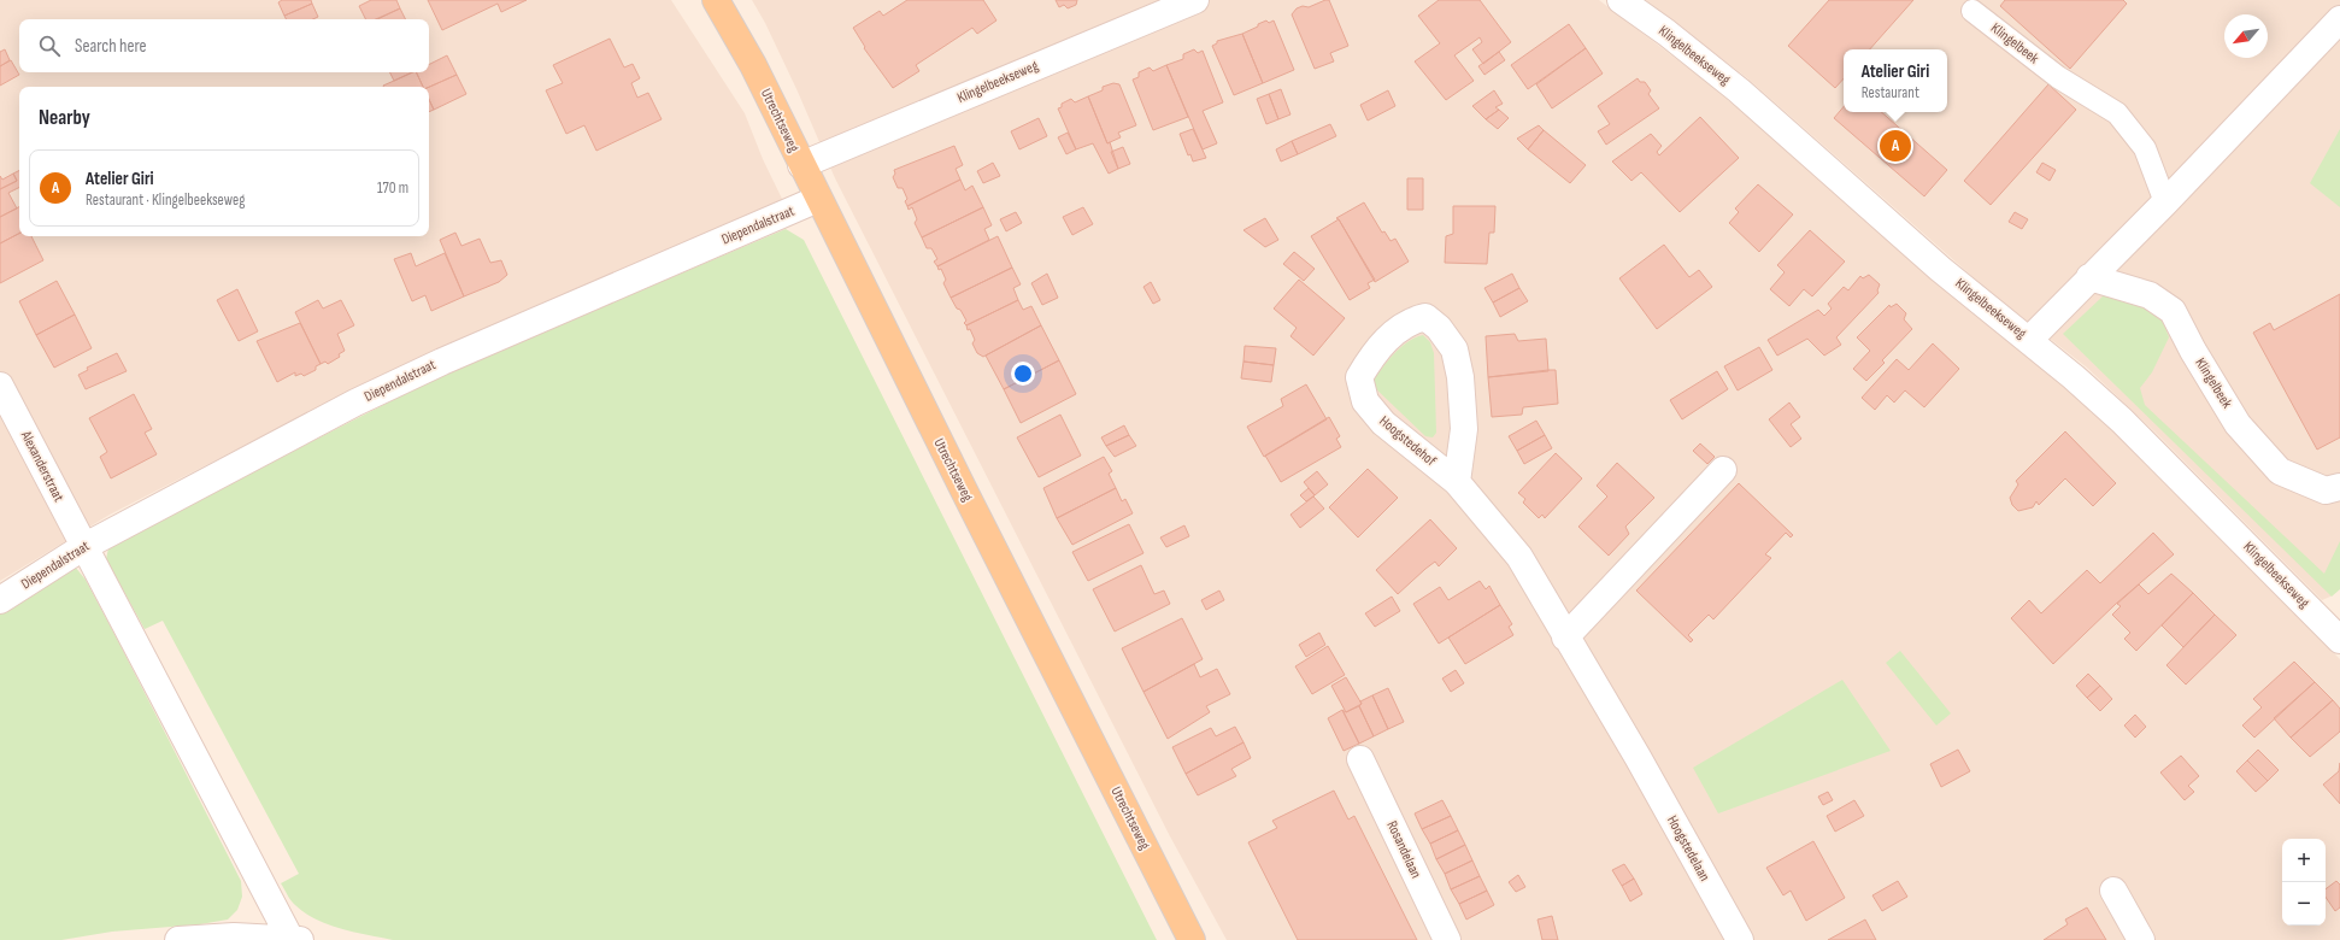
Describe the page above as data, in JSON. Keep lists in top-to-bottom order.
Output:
{
  "streets": {
    "main road": ["Utrechtseweg"],
    "street": [
      "Klingelbeek",
      "Klingelbeekseweg",
      "Diependalstraat",
      "Hoogstedehof",
      "Alexanderstraat",
      "Hoogstedelaan",
      "Rosandelaan"
    ]
  },
  "crossings": [
    ["Klingelbeekseweg", "Utrechtseweg"],
    ["Utrechtseweg", "Diependalstraat"],
    ["Diependalstraat", "Alexanderstraat"],
    ["Hoogstedehof", "Hoogstedelaan"]
  ],
  "north": "bottom left",
  "page": {
    "search": "Search here",
    "popup": ["Atelier Giri", "Restaurant"],
    "heading": "Nearby",
    "pins": "A",
    "list": [
      {
        "mark": "A",
        "name": "Atelier Giri",
        "note": "Restaurant · Klingelbeekseweg",
        "value": "170 m"
      }
    ],
    "map_buttons": ["+", "−"]
  }
}
